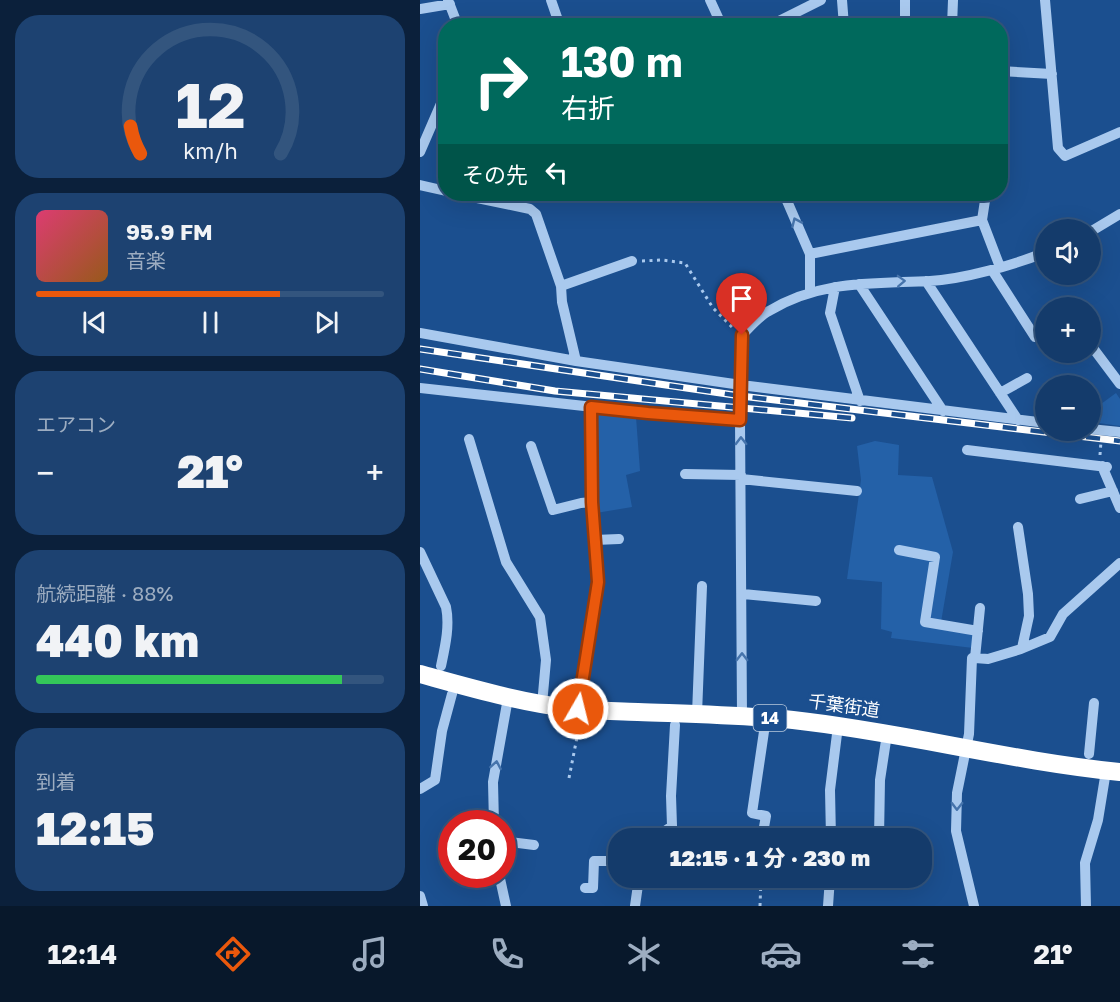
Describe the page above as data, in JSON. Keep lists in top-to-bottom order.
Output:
{
  "streets": {
    "highway": ["千葉街道", "14"]
  },
  "page": {
    "turn": ["130 m", "右折"],
    "then": "その先",
    "song": ["95.9 FM", "音楽"],
    "map_buttons": ["+", "−"],
    "tile": [
      "エアコン",
      ["航続距離 · 88%", "440 km"],
      ["到着", "12:15"]
    ],
    "heat": ["−", "21°", "+"],
    "limit": "20",
    "trip": "12:15 · 1 分 · 230 m",
    "tabs": ["12:14", "21°"],
    "gauge": ["12", "km/h"]
  }
}
